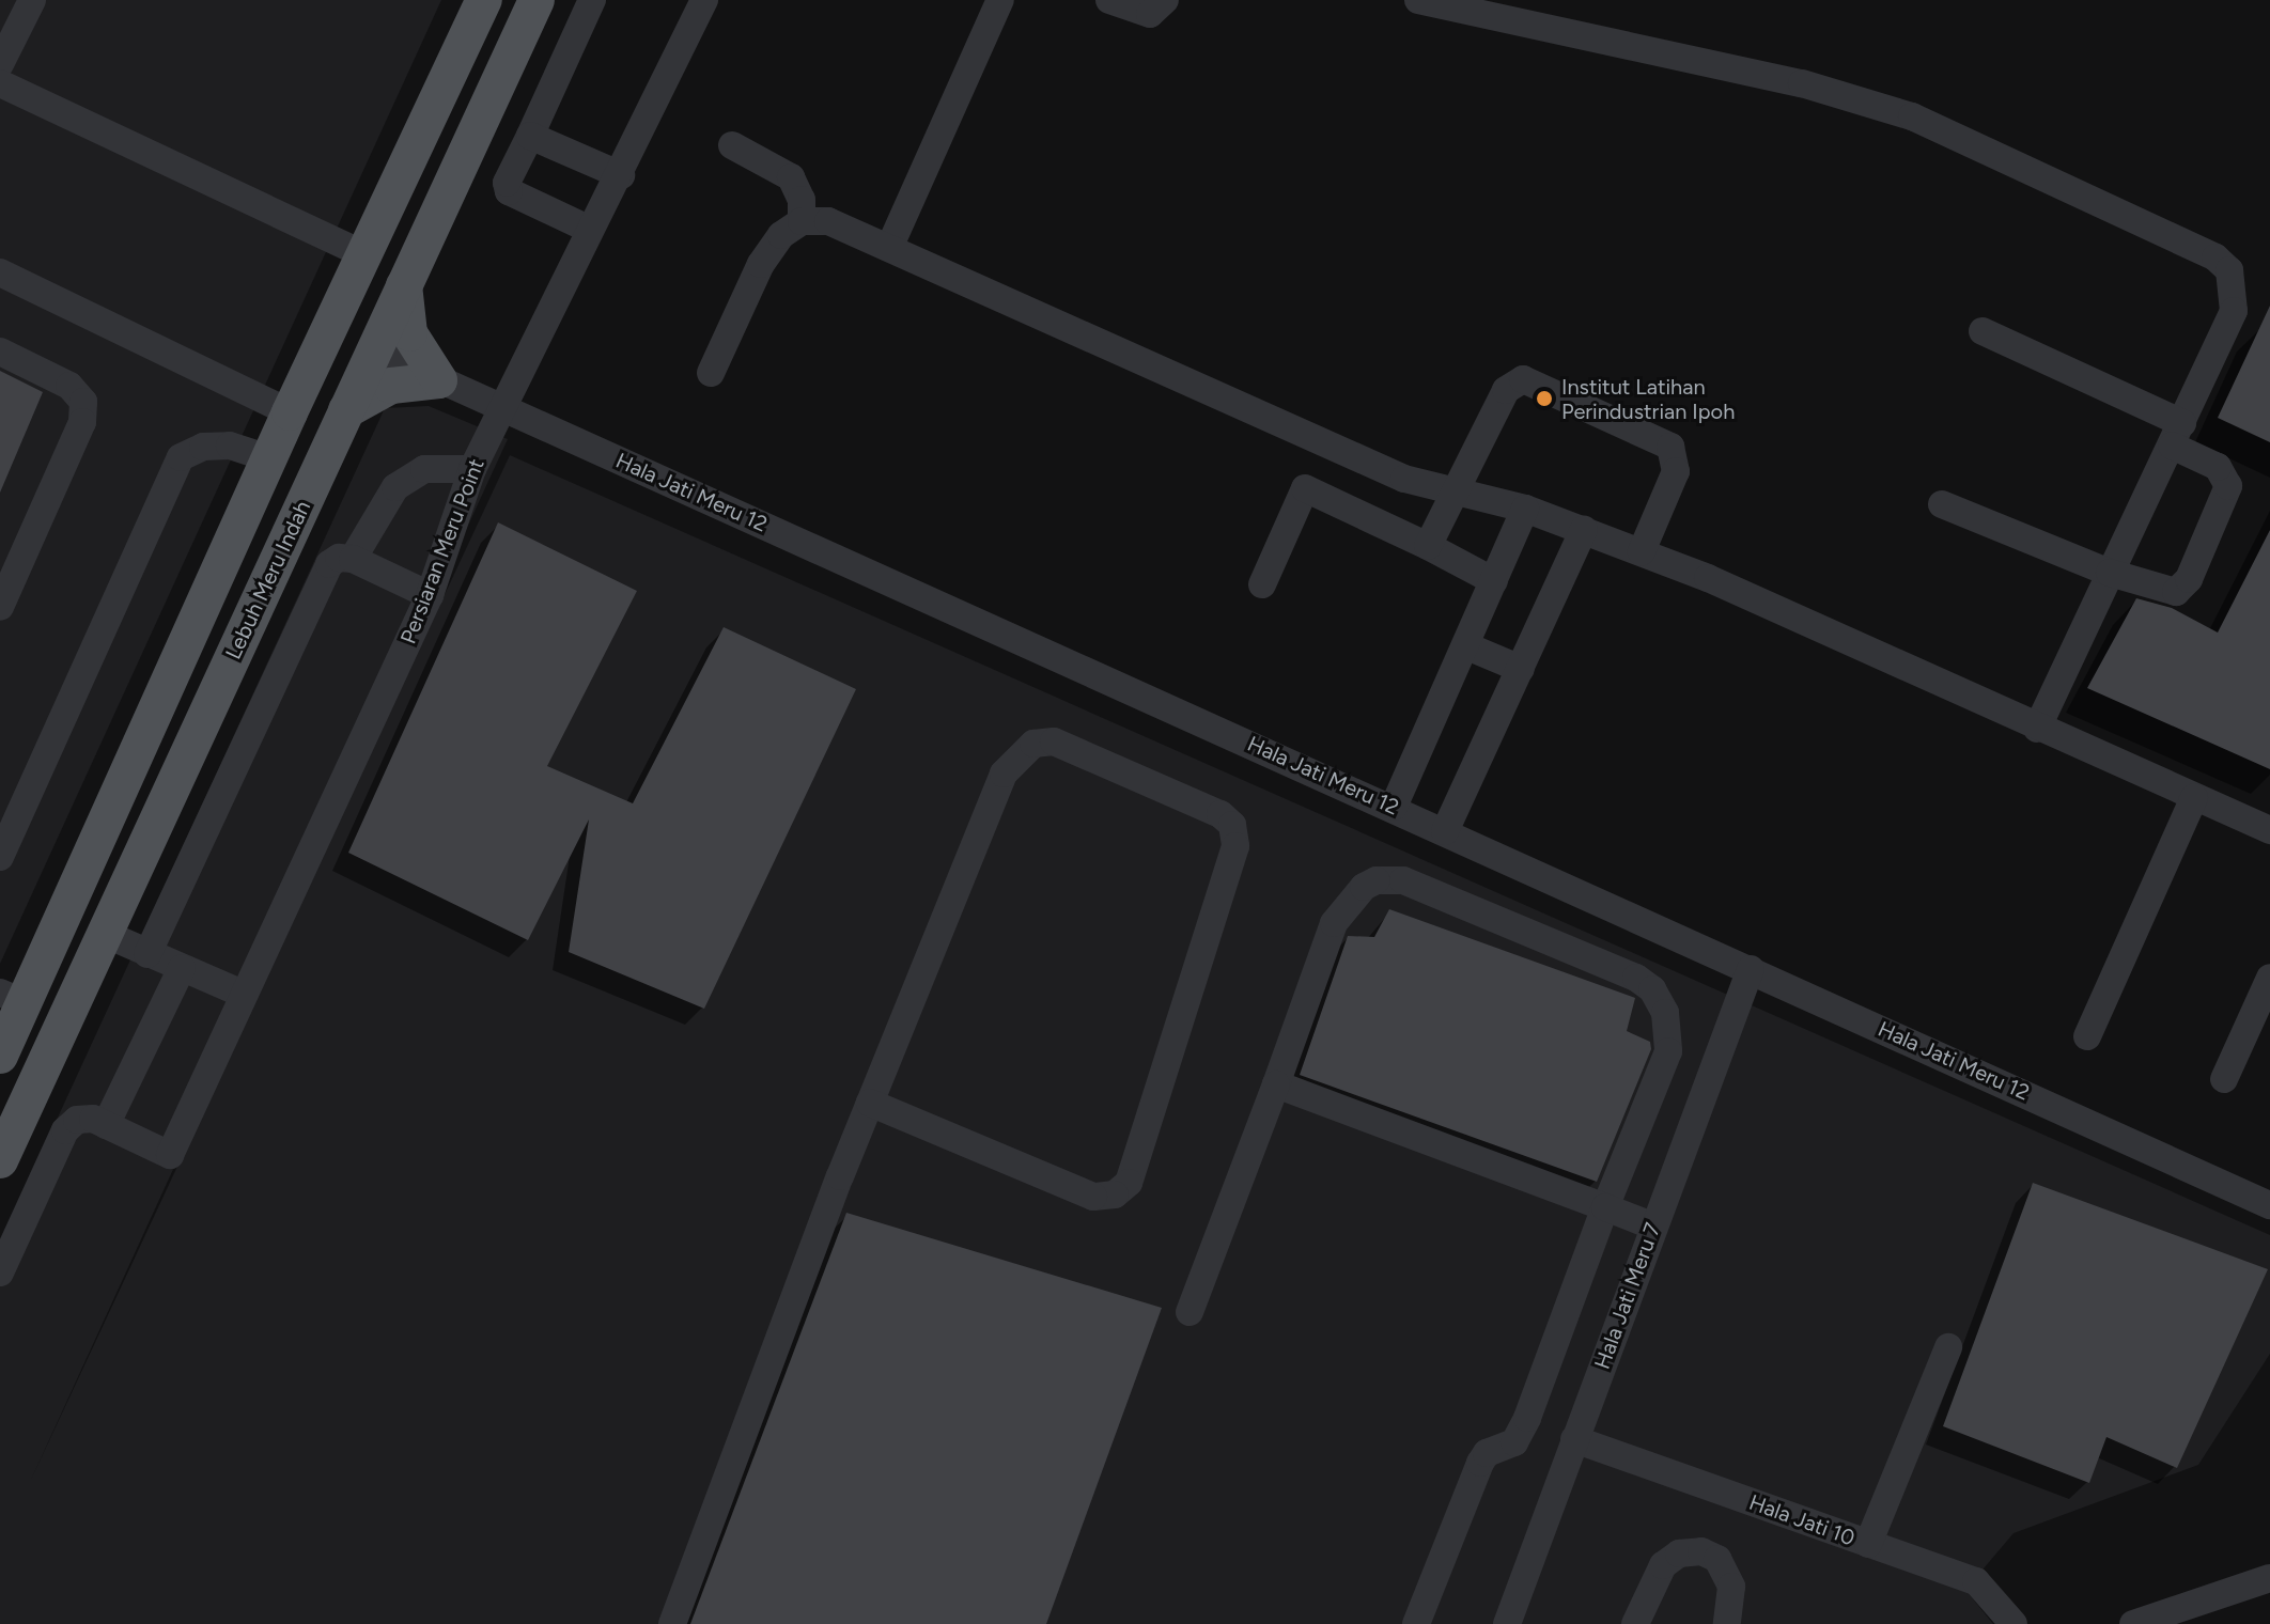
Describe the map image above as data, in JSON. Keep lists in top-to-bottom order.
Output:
{
  "streets": {
    "main road": ["Lebuh Meru Indah"],
    "street": [
      "Hala Jati Meru 12",
      "Persiaran Meru Point",
      "Hala Jati Meru 7",
      "Hala Jati 10"
    ]
  },
  "crossings": [
    ["Hala Jati Meru 12", "Persiaran Meru Point"],
    ["Hala Jati Meru 12", "Lebuh Meru Indah"],
    ["Hala Jati Meru 12", "Hala Jati Meru 7"],
    ["Hala Jati Meru 7", "Hala Jati 10"]
  ],
  "places": ["Institut Latihan Perindustrian Ipoh"]
}
